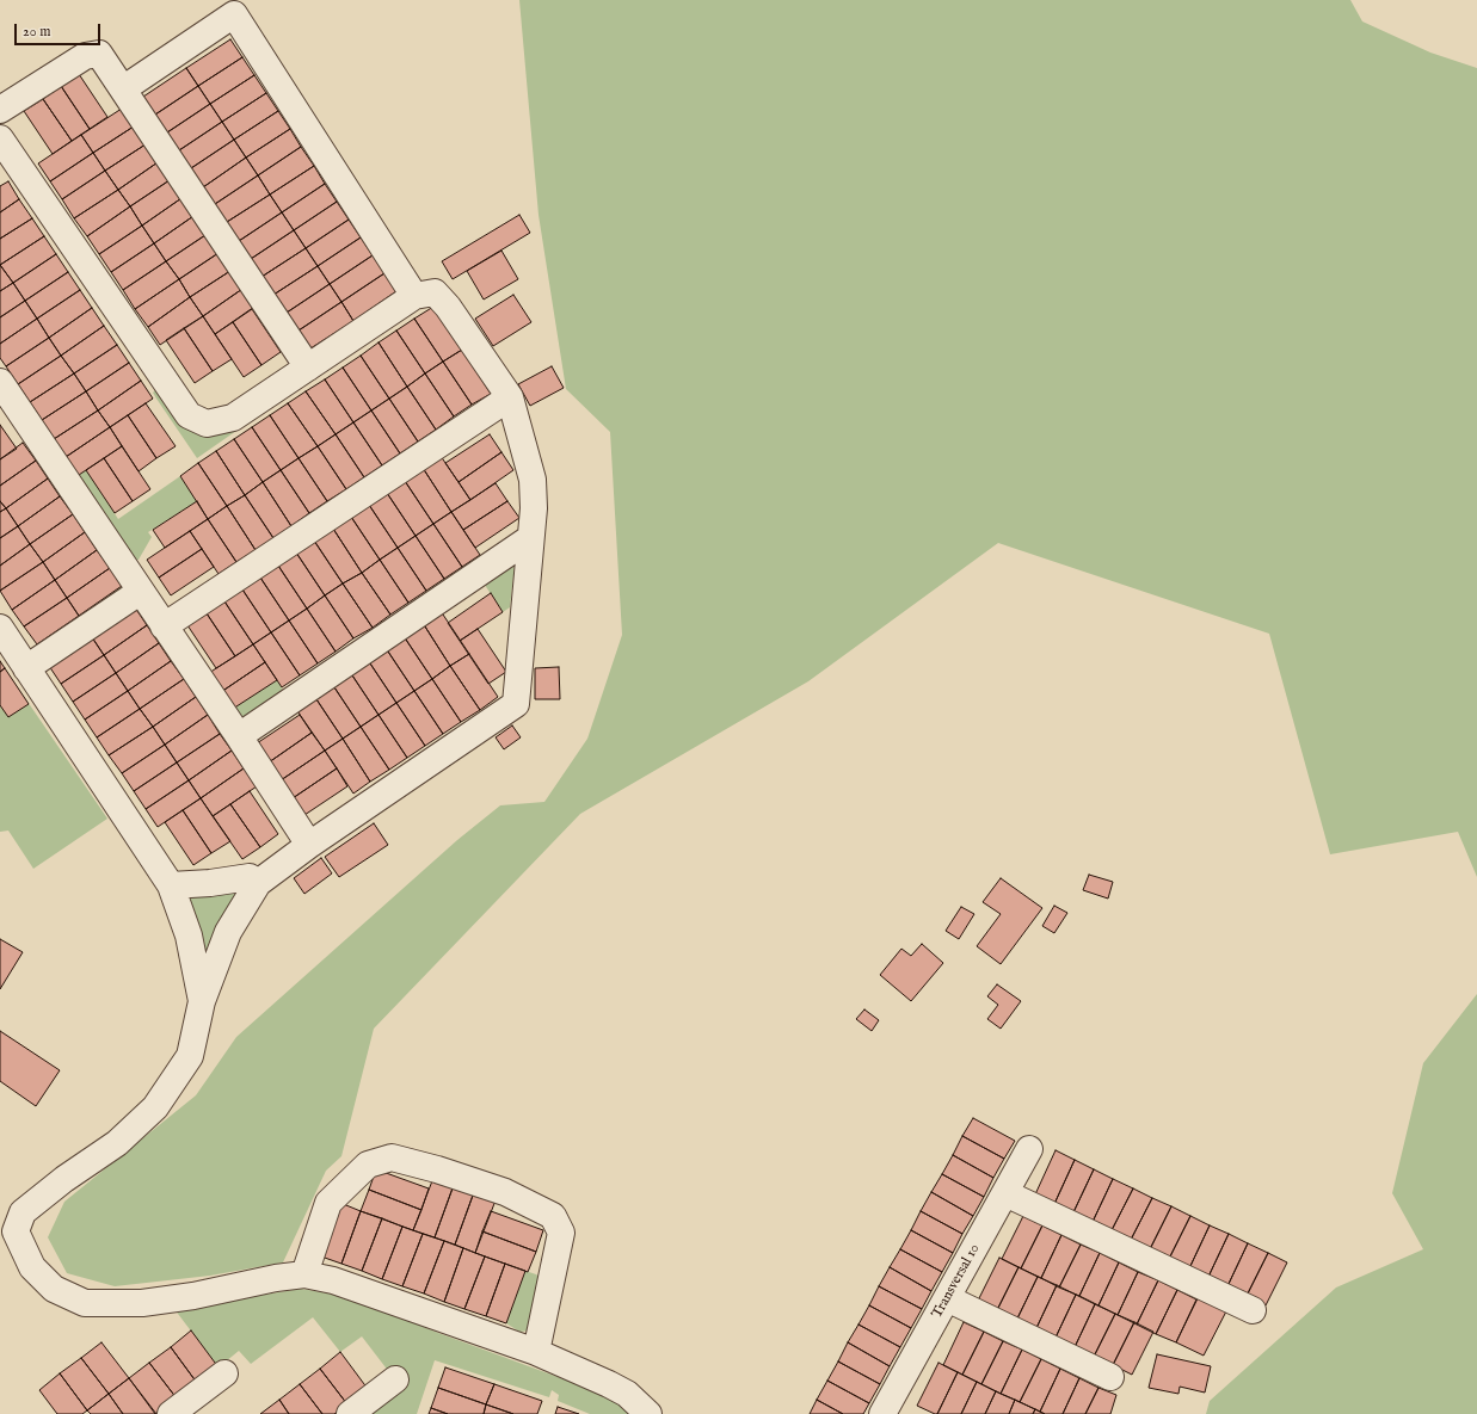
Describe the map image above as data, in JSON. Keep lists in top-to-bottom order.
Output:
{
  "streets": {
    "street": ["Transversal 10"]
  },
  "scale_bar": "20 m"
}
